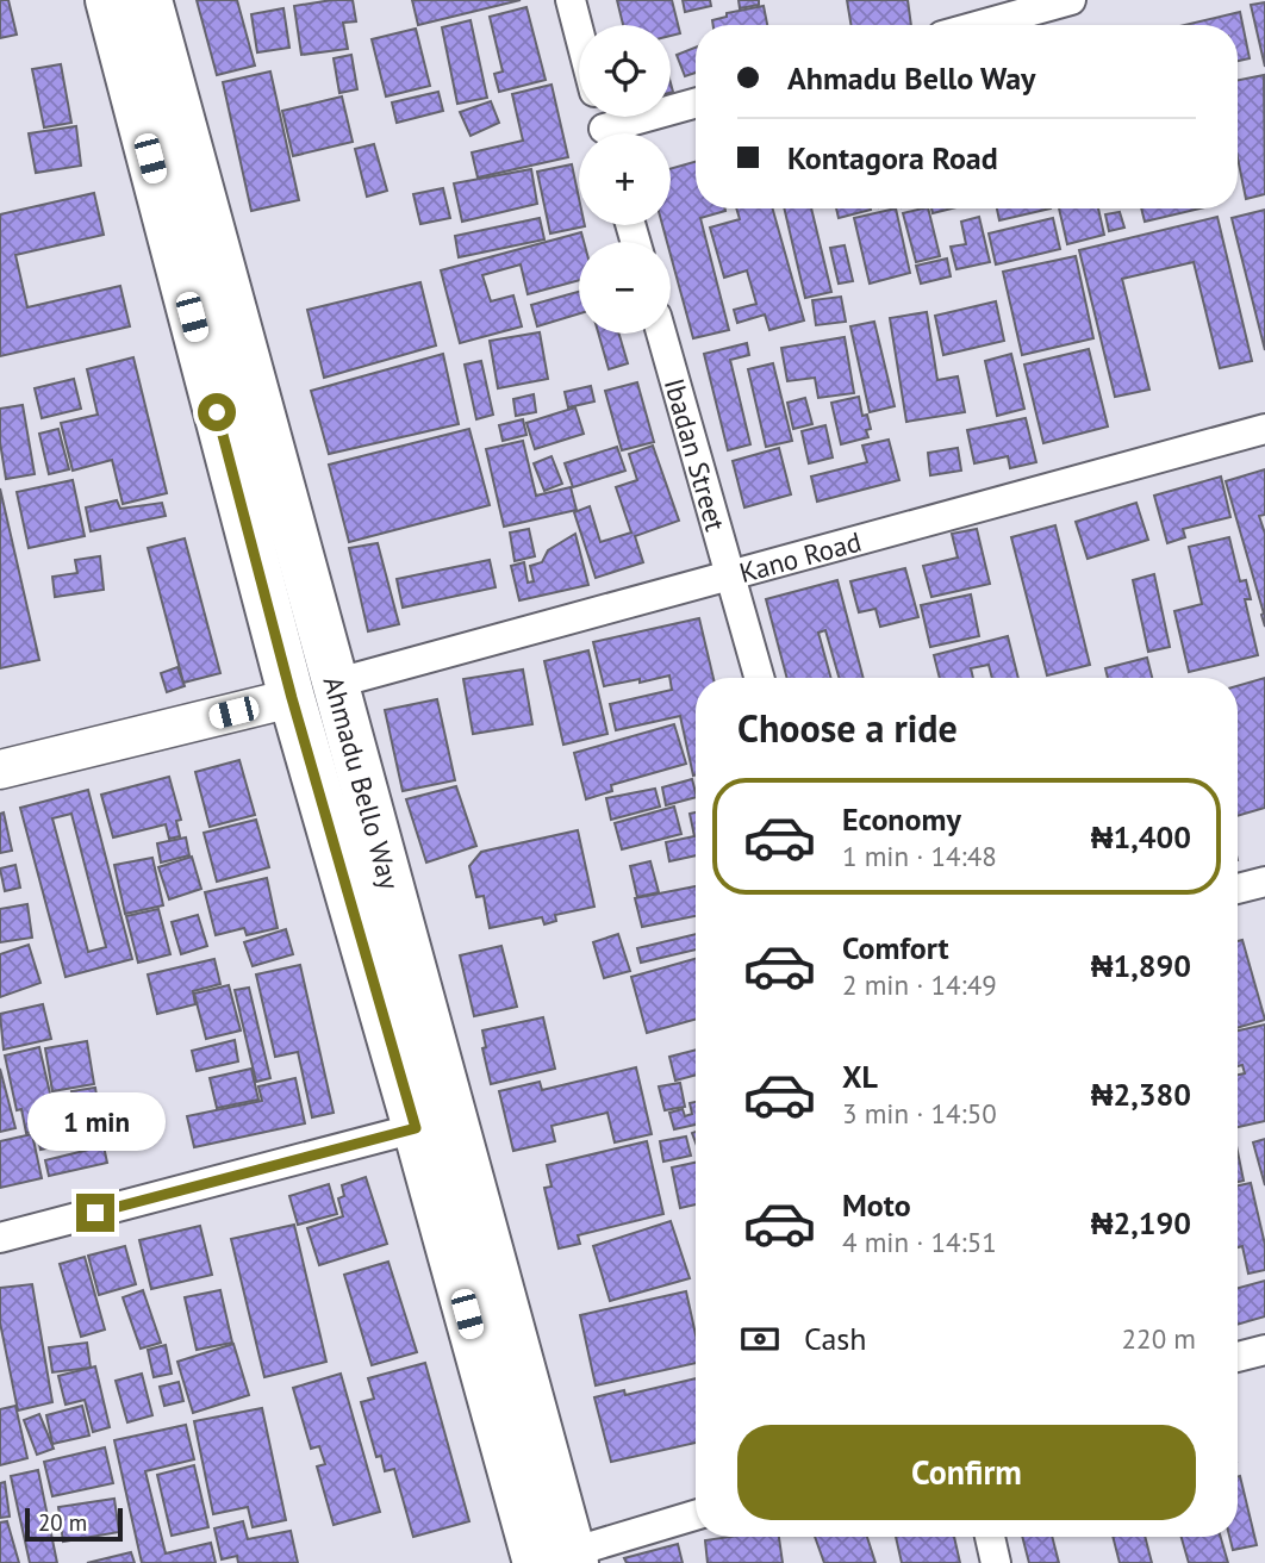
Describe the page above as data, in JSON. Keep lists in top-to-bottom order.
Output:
{
  "streets": {
    "main road": ["Ahmadu Bello Way"],
    "street": ["Ibadan Street", "Kano Road"]
  },
  "crossings": [
    ["Ibadan Street", "Kano Road"],
    ["Kano Road", "Ahmadu Bello Way"]
  ],
  "scale_bar": "20 m",
  "page": {
    "map_buttons": ["+", "−"],
    "banner": ["Ahmadu Bello Way", "Kontagora Road"],
    "heading": "Choose a ride",
    "list": [
      {
        "name": "Economy",
        "note": "1 min · 14:48",
        "value": "₦1,400"
      },
      {
        "name": "Comfort",
        "note": "2 min · 14:49",
        "value": "₦1,890"
      },
      {
        "name": "XL",
        "note": "3 min · 14:50",
        "value": "₦2,380"
      },
      {
        "name": "Moto",
        "note": "4 min · 14:51",
        "value": "₦2,190"
      }
    ],
    "bubble": "1 min",
    "pay": ["Cash", "220 m"],
    "buttons": "Confirm",
    "scale": "20 m"
  }
}
